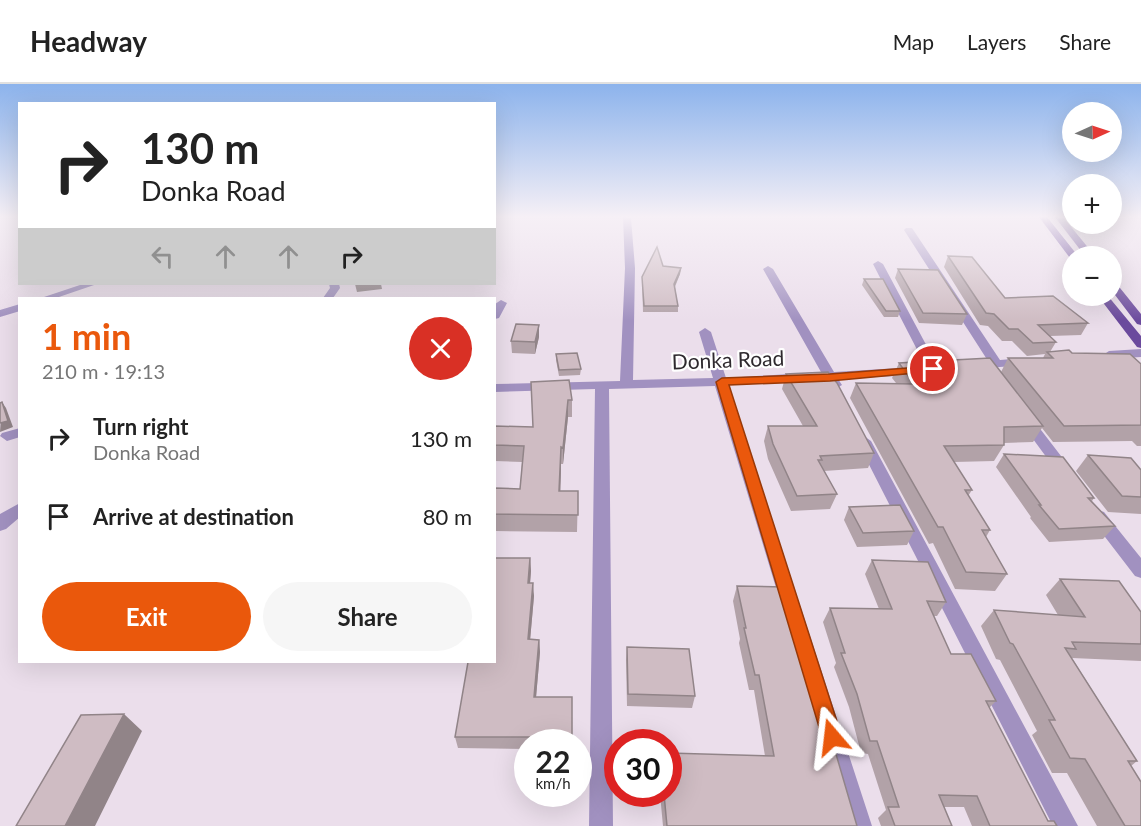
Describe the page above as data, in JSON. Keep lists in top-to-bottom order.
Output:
{
  "streets": {
    "street": ["Donka Road"]
  },
  "north": "right",
  "page": {
    "header": "Headway",
    "nav": ["Map", "Layers", "Share"],
    "map_buttons": ["+", "−"],
    "turn": ["130 m", "Donka Road"],
    "heading": ["1 min", "210 m · 19:13"],
    "list": [
      {
        "name": "Turn right",
        "note": "Donka Road",
        "value": "130 m"
      },
      {
        "name": "Arrive at destination",
        "value": "80 m"
      }
    ],
    "buttons": ["Exit", "Share"],
    "speed": "22 km/h",
    "limit": "30"
  }
}
